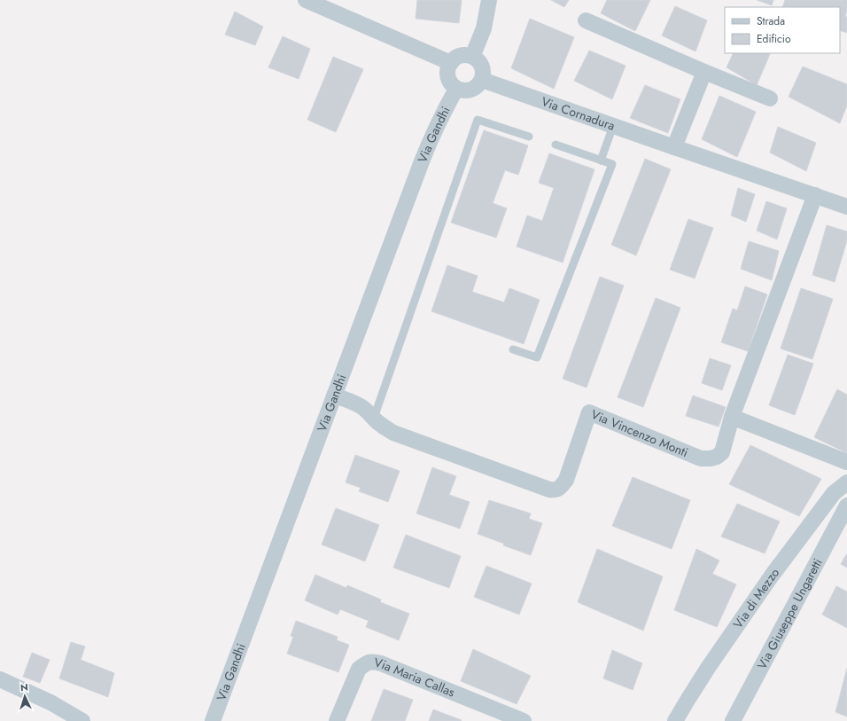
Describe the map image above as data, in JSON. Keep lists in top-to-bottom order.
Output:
{
  "streets": {
    "street": [
      "Via Cornadura",
      "Via Gandhi",
      "Via Vincenzo Monti",
      "Via di Mezzo",
      "Via Giuseppe Ungaretti",
      "Via Maria Callas"
    ]
  },
  "crossings": [
    ["Via Cornadura", "Via Gandhi"],
    ["Via Cornadura", "Via Vincenzo Monti"],
    ["Via Gandhi", "Via Vincenzo Monti"]
  ],
  "legend": ["Strada", "Edificio"],
  "north": "top"
}
